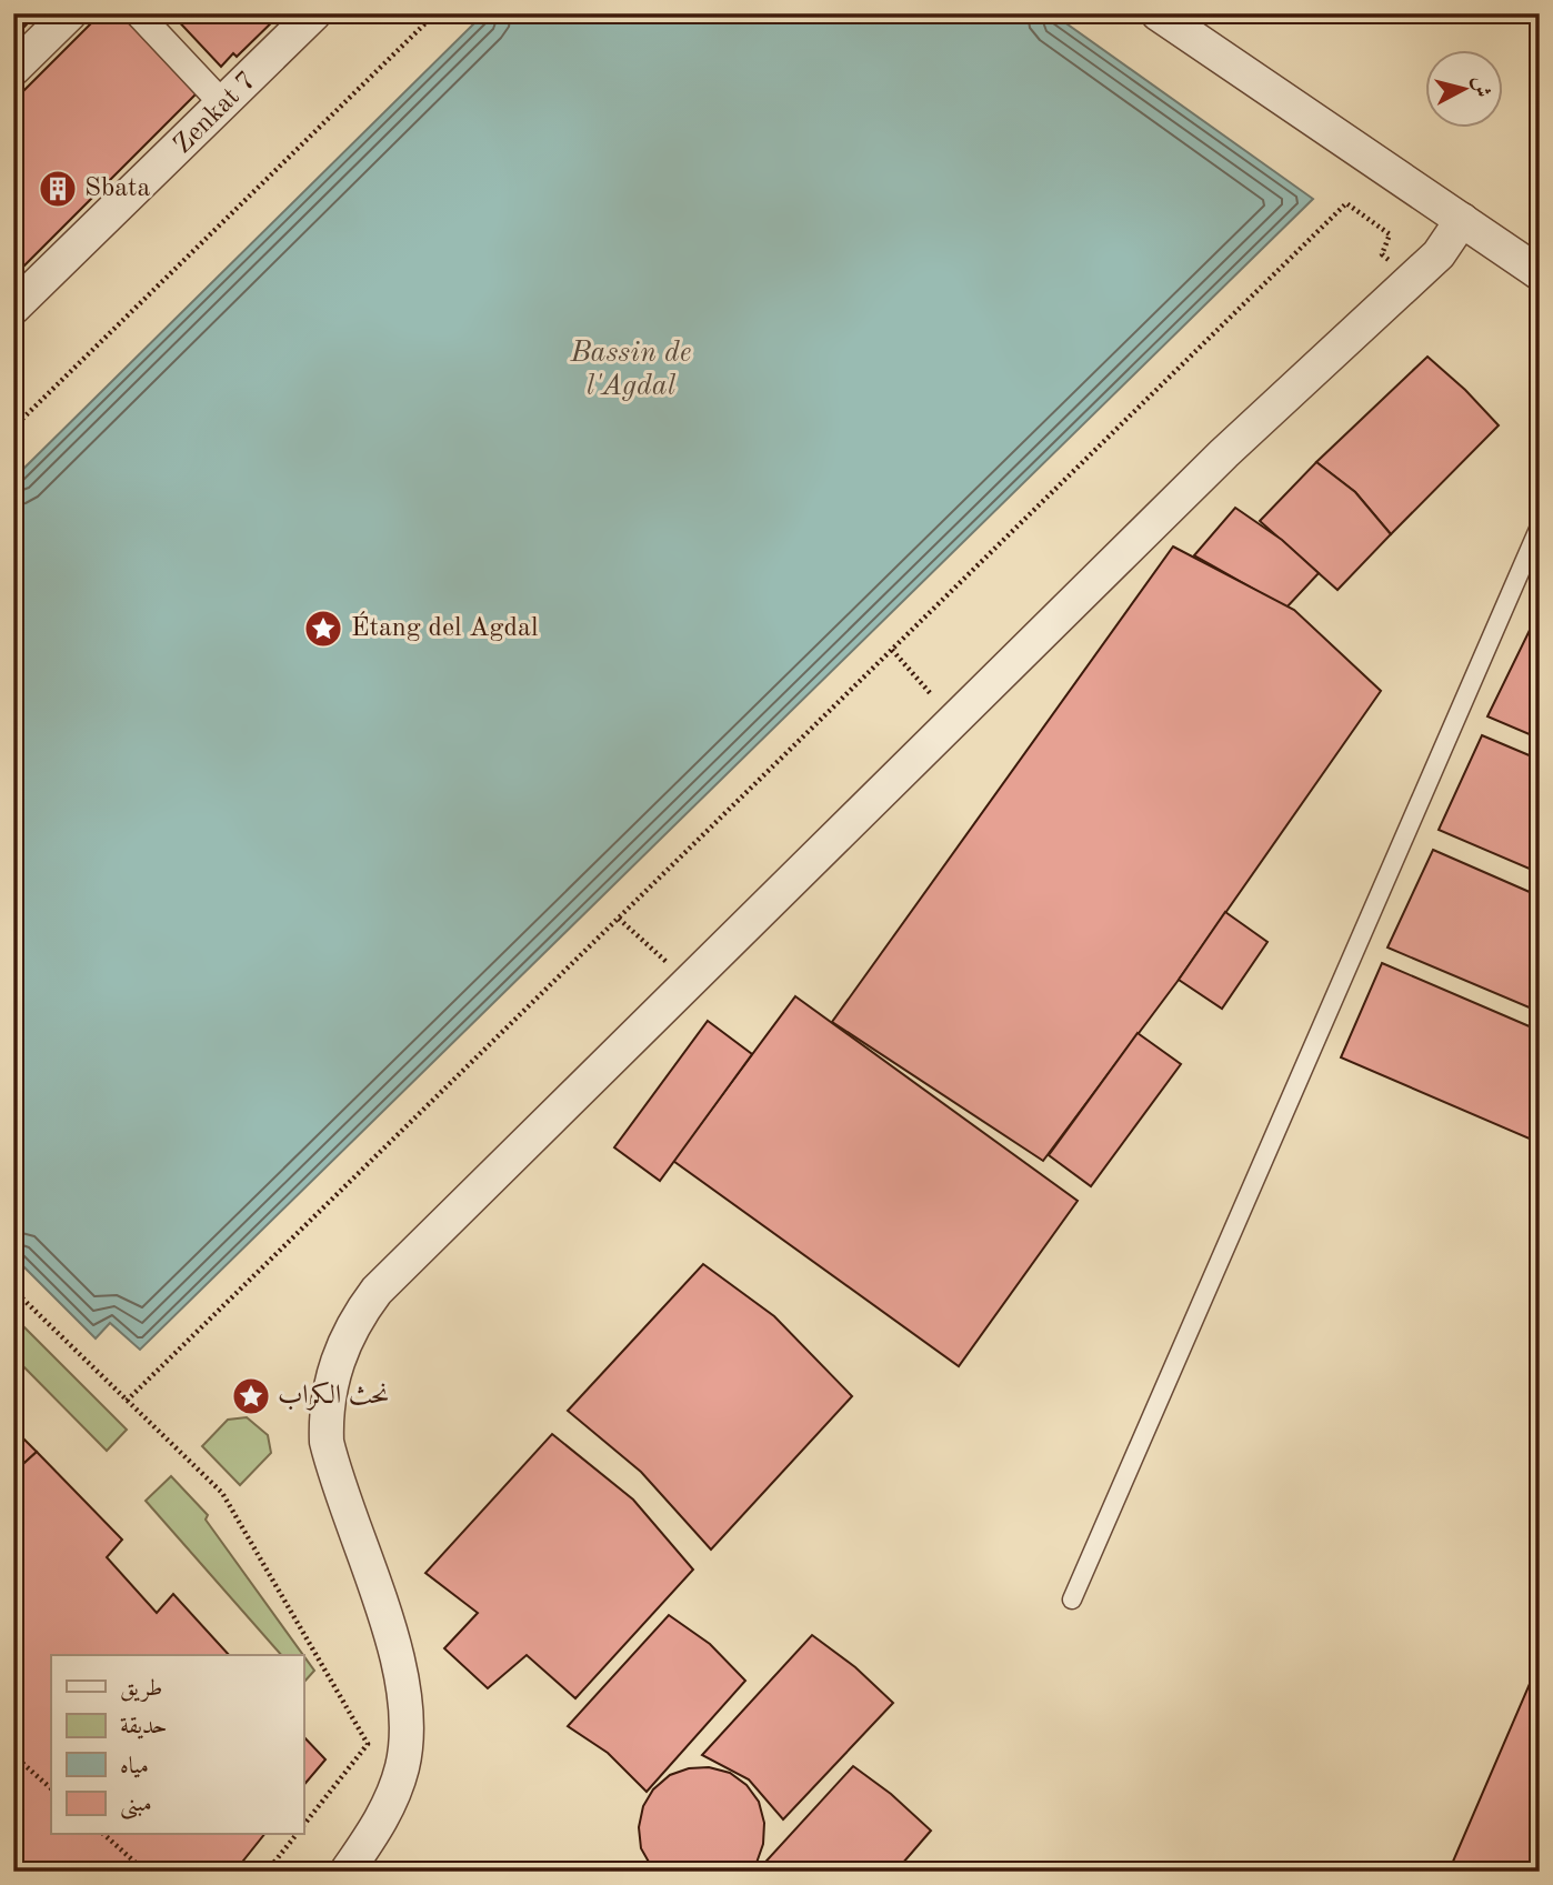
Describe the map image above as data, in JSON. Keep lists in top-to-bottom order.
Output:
{
  "streets": {
    "street": ["Zenkat 7"]
  },
  "water": ["Bassin de l'Agdal"],
  "places": {
    "building": ["Sbata"],
    "place": ["Étang del Agdal", "نحث الكراب"]
  },
  "legend": [
    "طريق",
    "حديقة",
    "مياه",
    "مبنى"
  ],
  "north": "right"
}
